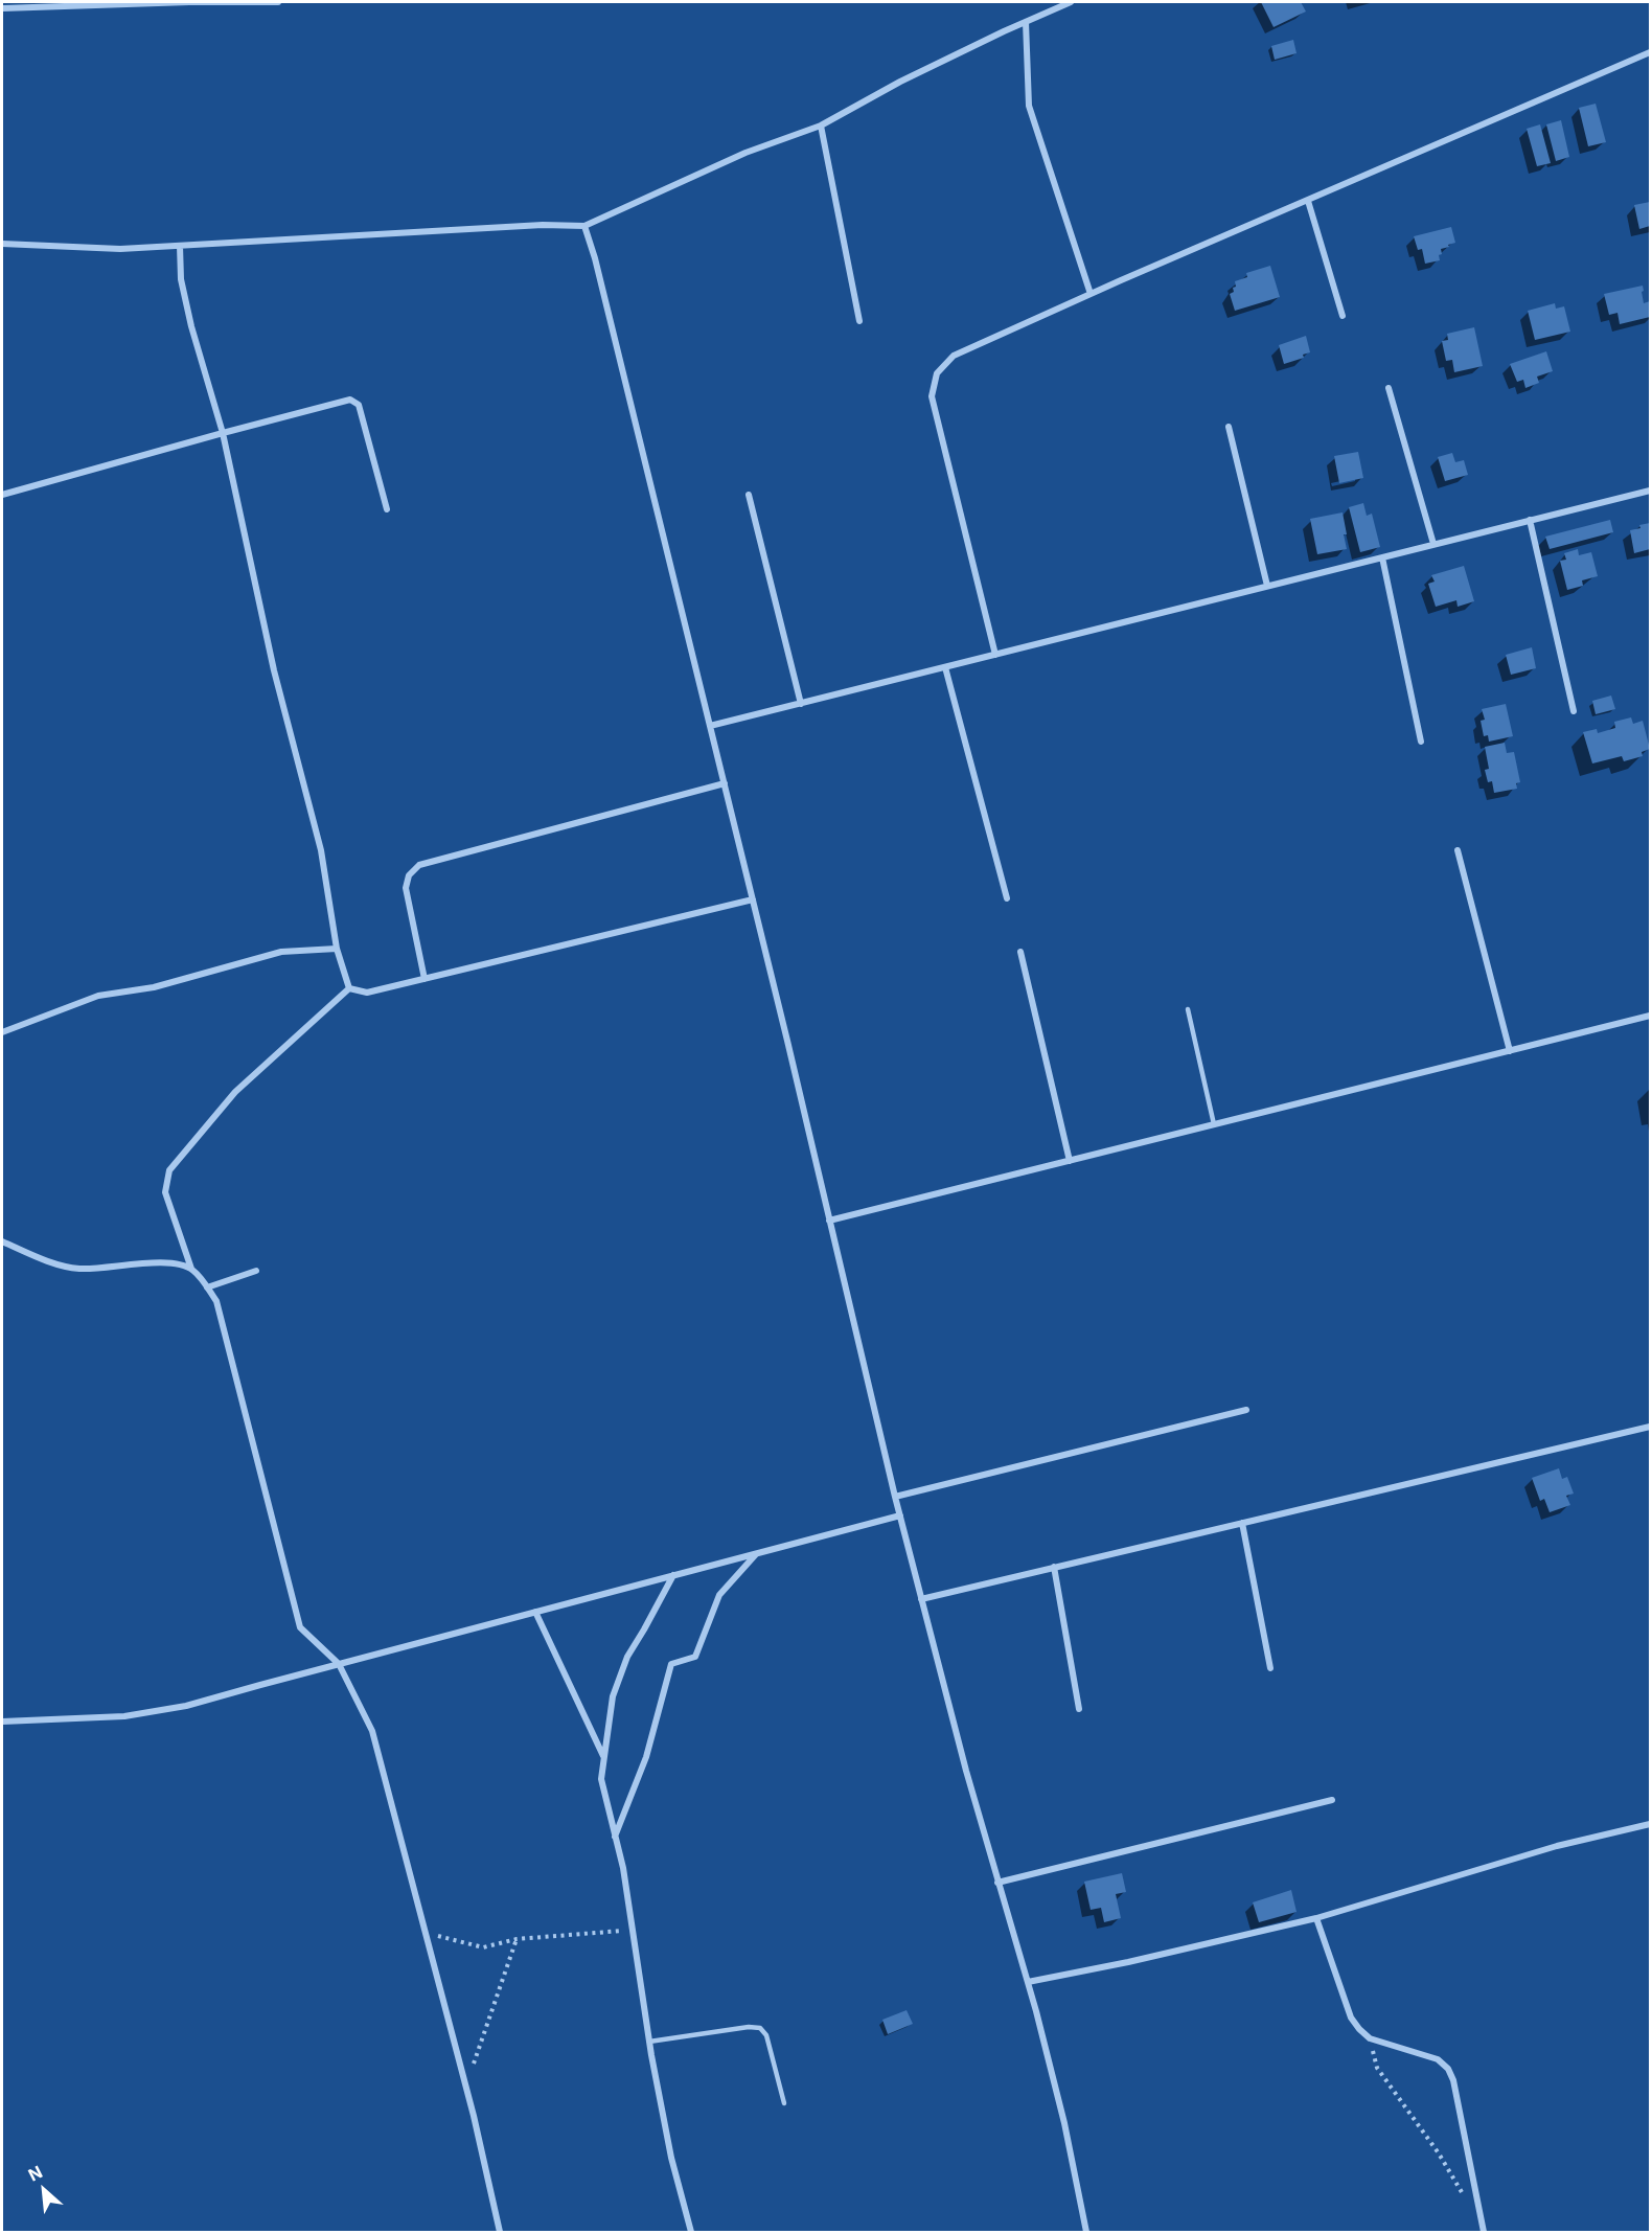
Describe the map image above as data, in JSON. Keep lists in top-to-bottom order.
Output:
{
  "north": "top left"
}
